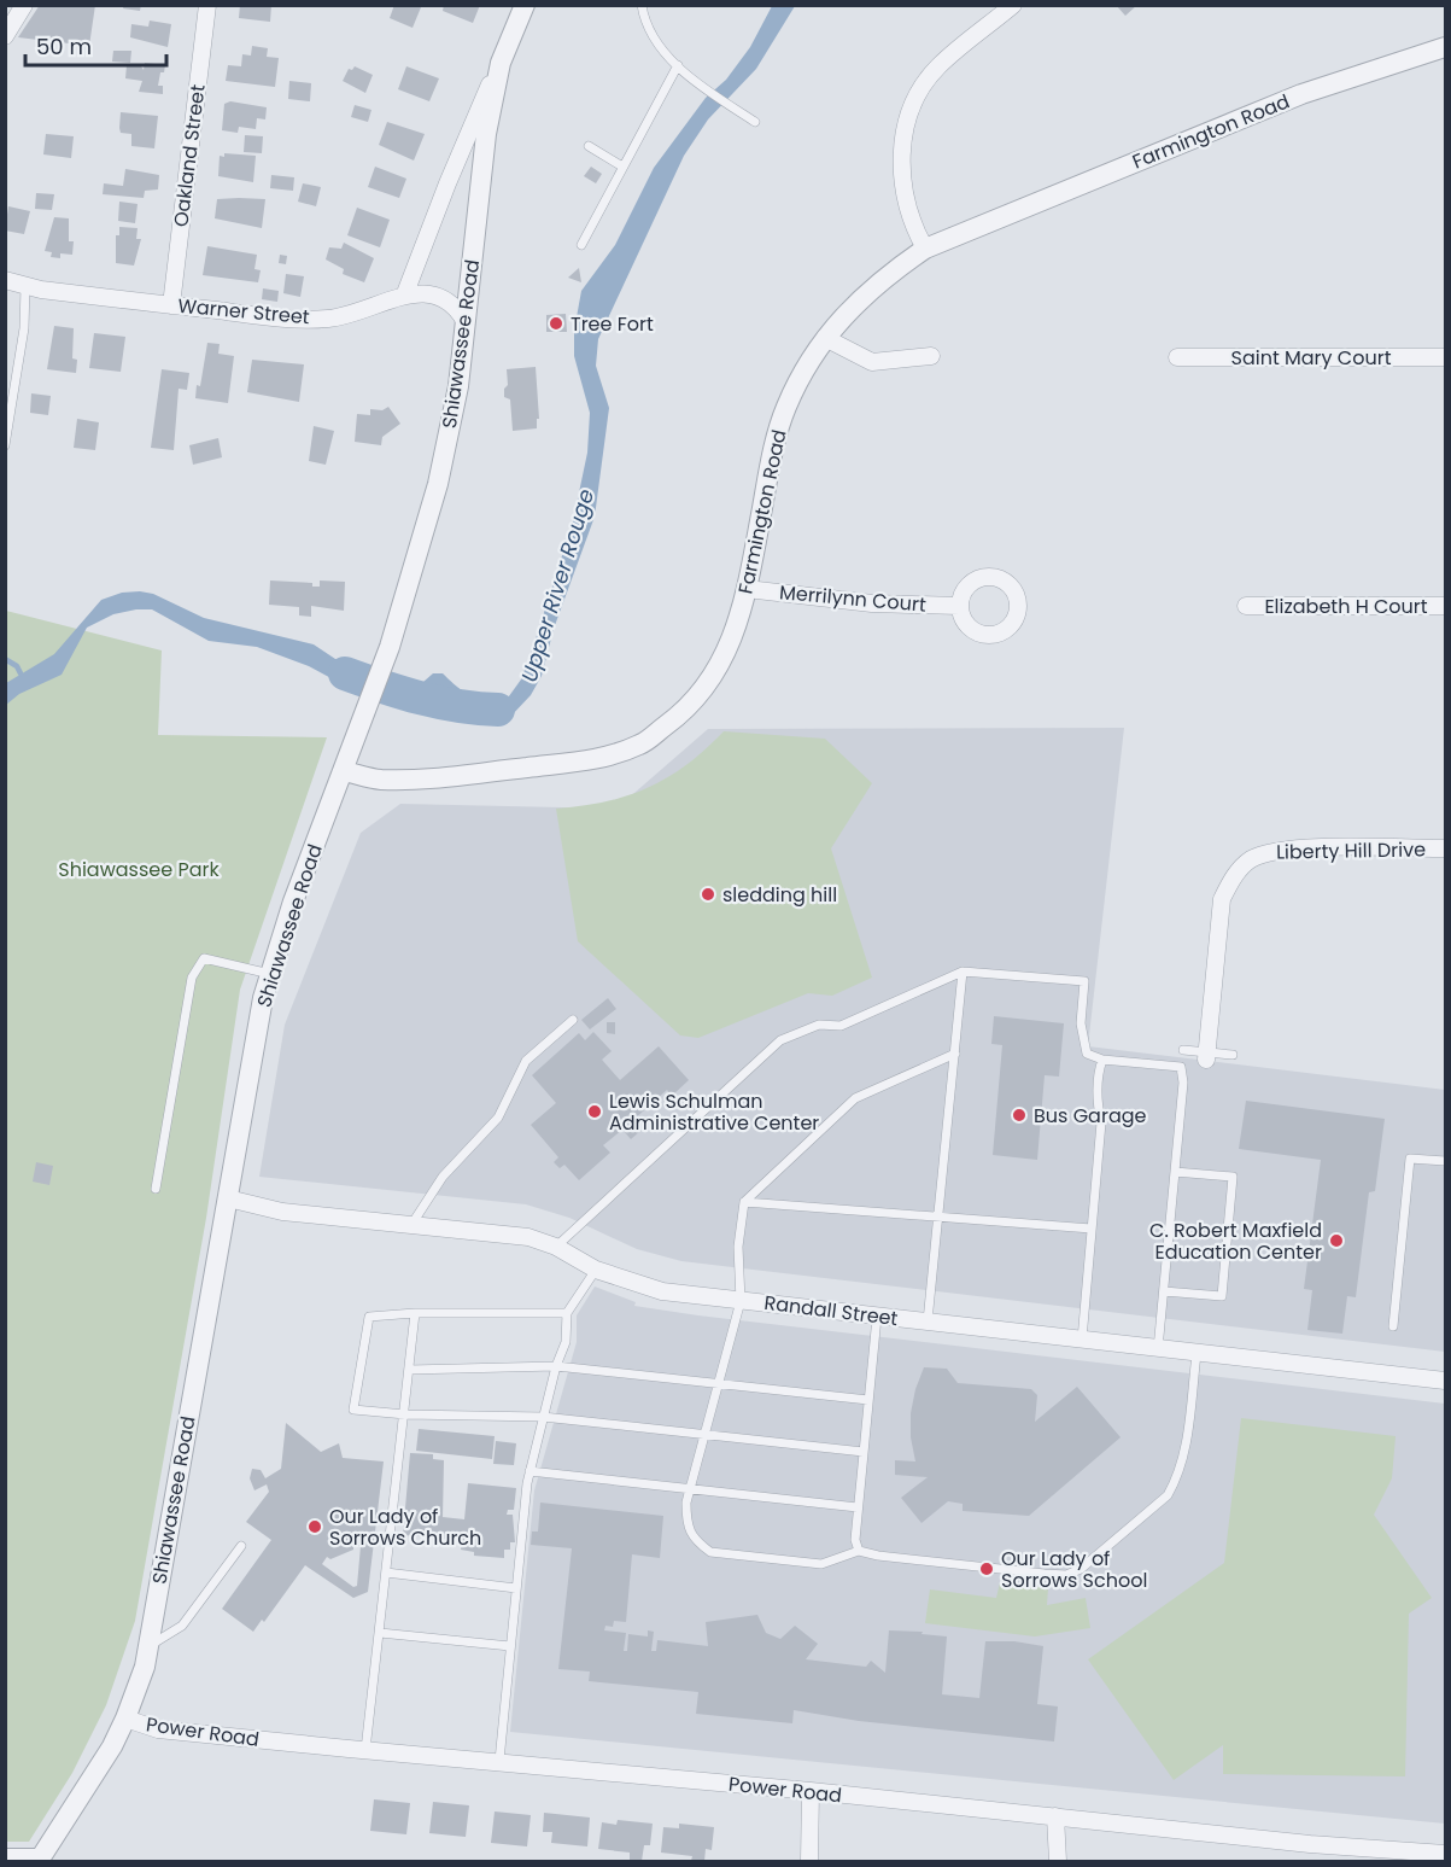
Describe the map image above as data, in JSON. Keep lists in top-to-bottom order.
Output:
{
  "streets": {
    "street": [
      "Farmington Road",
      "Oakland Street",
      "Warner Street",
      "Shiawassee Road",
      "Saint Mary Court",
      "Merrilynn Court",
      "Elizabeth H Court",
      "Liberty Hill Drive",
      "Randall Street",
      "Power Road"
    ]
  },
  "crossings": [
    ["Farmington Road", "Shiawassee Road"],
    ["Farmington Road", "Merrilynn Court"],
    ["Oakland Street", "Warner Street"],
    ["Warner Street", "Shiawassee Road"],
    ["Shiawassee Road", "Randall Street"],
    ["Shiawassee Road", "Power Road"]
  ],
  "water": ["Upper River Rouge"],
  "parks": ["Shiawassee Park"],
  "places": [
    "Tree Fort",
    "sledding hill",
    "Lewis Schulman Administrative Center",
    "Bus Garage",
    "C. Robert Maxfield Education Center",
    "Our Lady of Sorrows Church",
    "Our Lady of Sorrows School"
  ],
  "scale_bar": "50 m"
}
